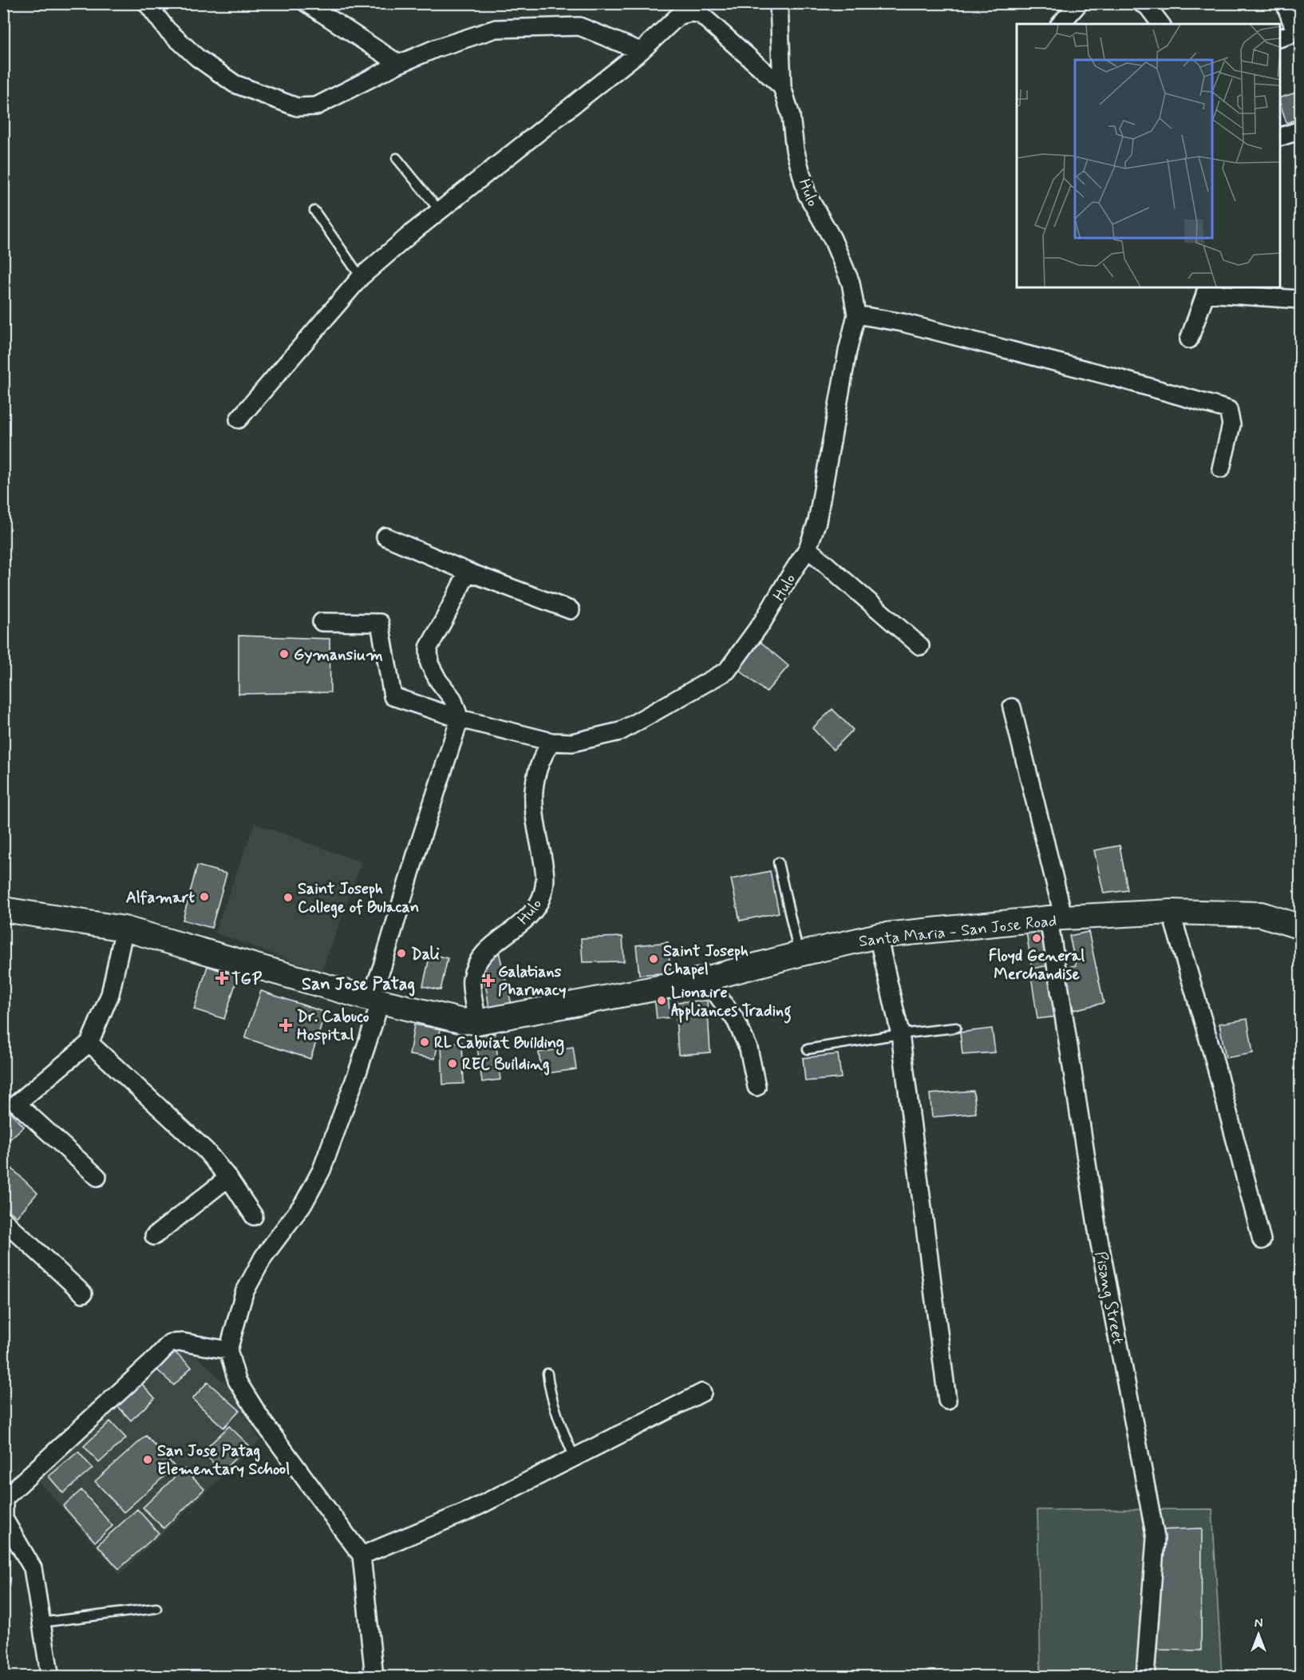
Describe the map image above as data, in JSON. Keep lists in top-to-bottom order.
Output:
{
  "streets": {
    "main road": ["Santa Maria - San Jose Road"],
    "street": ["Hulo", "Pisang Street"]
  },
  "crossings": [
    ["Hulo", "Santa Maria - San Jose Road"],
    ["Santa Maria - San Jose Road", "Pisang Street"]
  ],
  "districts": ["San Jose Patag"],
  "places": {
    "other": [
      "Gymansium",
      "Alfamart",
      "Saint Joseph College of Bulacan",
      "Floyd General Merchandise",
      "Dali",
      "Saint Joseph Chapel",
      "Lionaire Appliances Trading",
      "RL Cabuiat Building",
      "REC Building",
      "San Jose Patag Elementary School"
    ],
    "health": ["TGP", "Galatians Pharmacy", "Dr. Cabuco Hospital"]
  },
  "north": "top"
}
